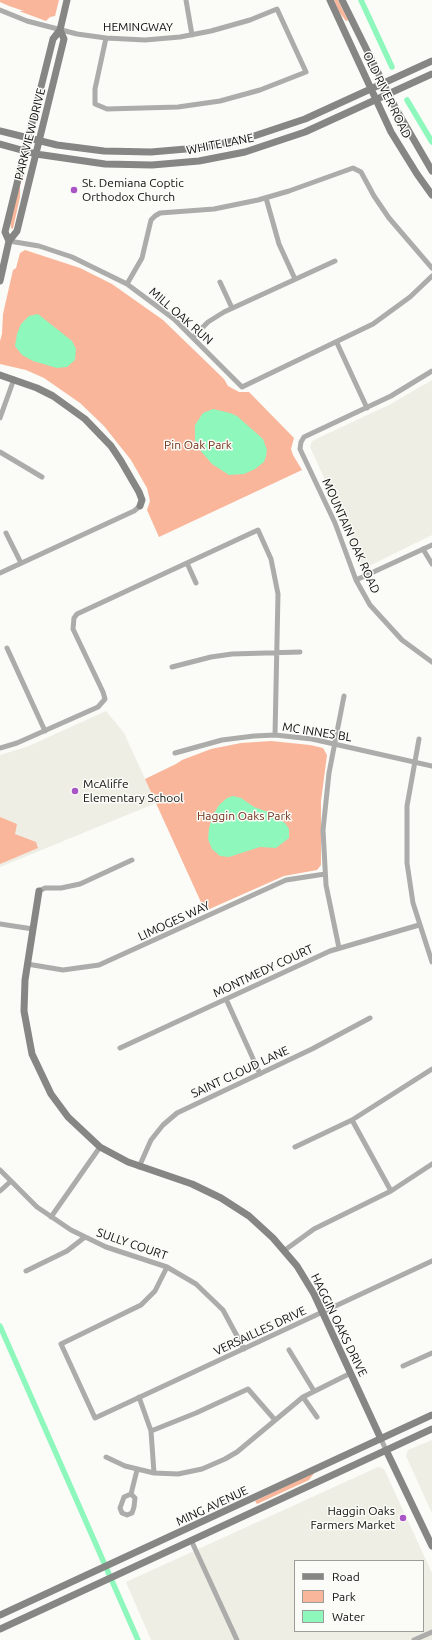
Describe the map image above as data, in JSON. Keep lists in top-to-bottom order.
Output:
{
  "streets": {
    "main road": [
      "OLD RIVER ROAD",
      "PARKVIEW DRIVE",
      "WHITE LANE",
      "HAGGIN OAKS DRIVE",
      "MING AVENUE"
    ],
    "street": [
      "HEMINGWAY",
      "MILL OAK RUN",
      "MOUNTAIN OAK ROAD",
      "MC INNES BL",
      "LIMOGES WAY",
      "MONTMEDY COURT",
      "SAINT CLOUD LANE",
      "SULLY COURT",
      "VERSAILLES DRIVE"
    ]
  },
  "crossings": [
    ["HEMINGWAY", "PARKVIEW DRIVE"],
    ["OLD RIVER ROAD", "WHITE LANE"],
    ["PARKVIEW DRIVE", "WHITE LANE"],
    ["PARKVIEW DRIVE", "MILL OAK RUN"],
    ["LIMOGES WAY", "HAGGIN OAKS DRIVE"],
    ["SAINT CLOUD LANE", "HAGGIN OAKS DRIVE"],
    ["SULLY COURT", "VERSAILLES DRIVE"],
    ["HAGGIN OAKS DRIVE", "VERSAILLES DRIVE"],
    ["HAGGIN OAKS DRIVE", "MING AVENUE"]
  ],
  "parks": ["Pin Oak Park", "Haggin Oaks Park"],
  "places": ["St. Demiana Coptic Orthodox Church", "McAliffe Elementary School", "Haggin Oaks Farmers Market"],
  "legend": ["Road", "Park", "Water"]
}
